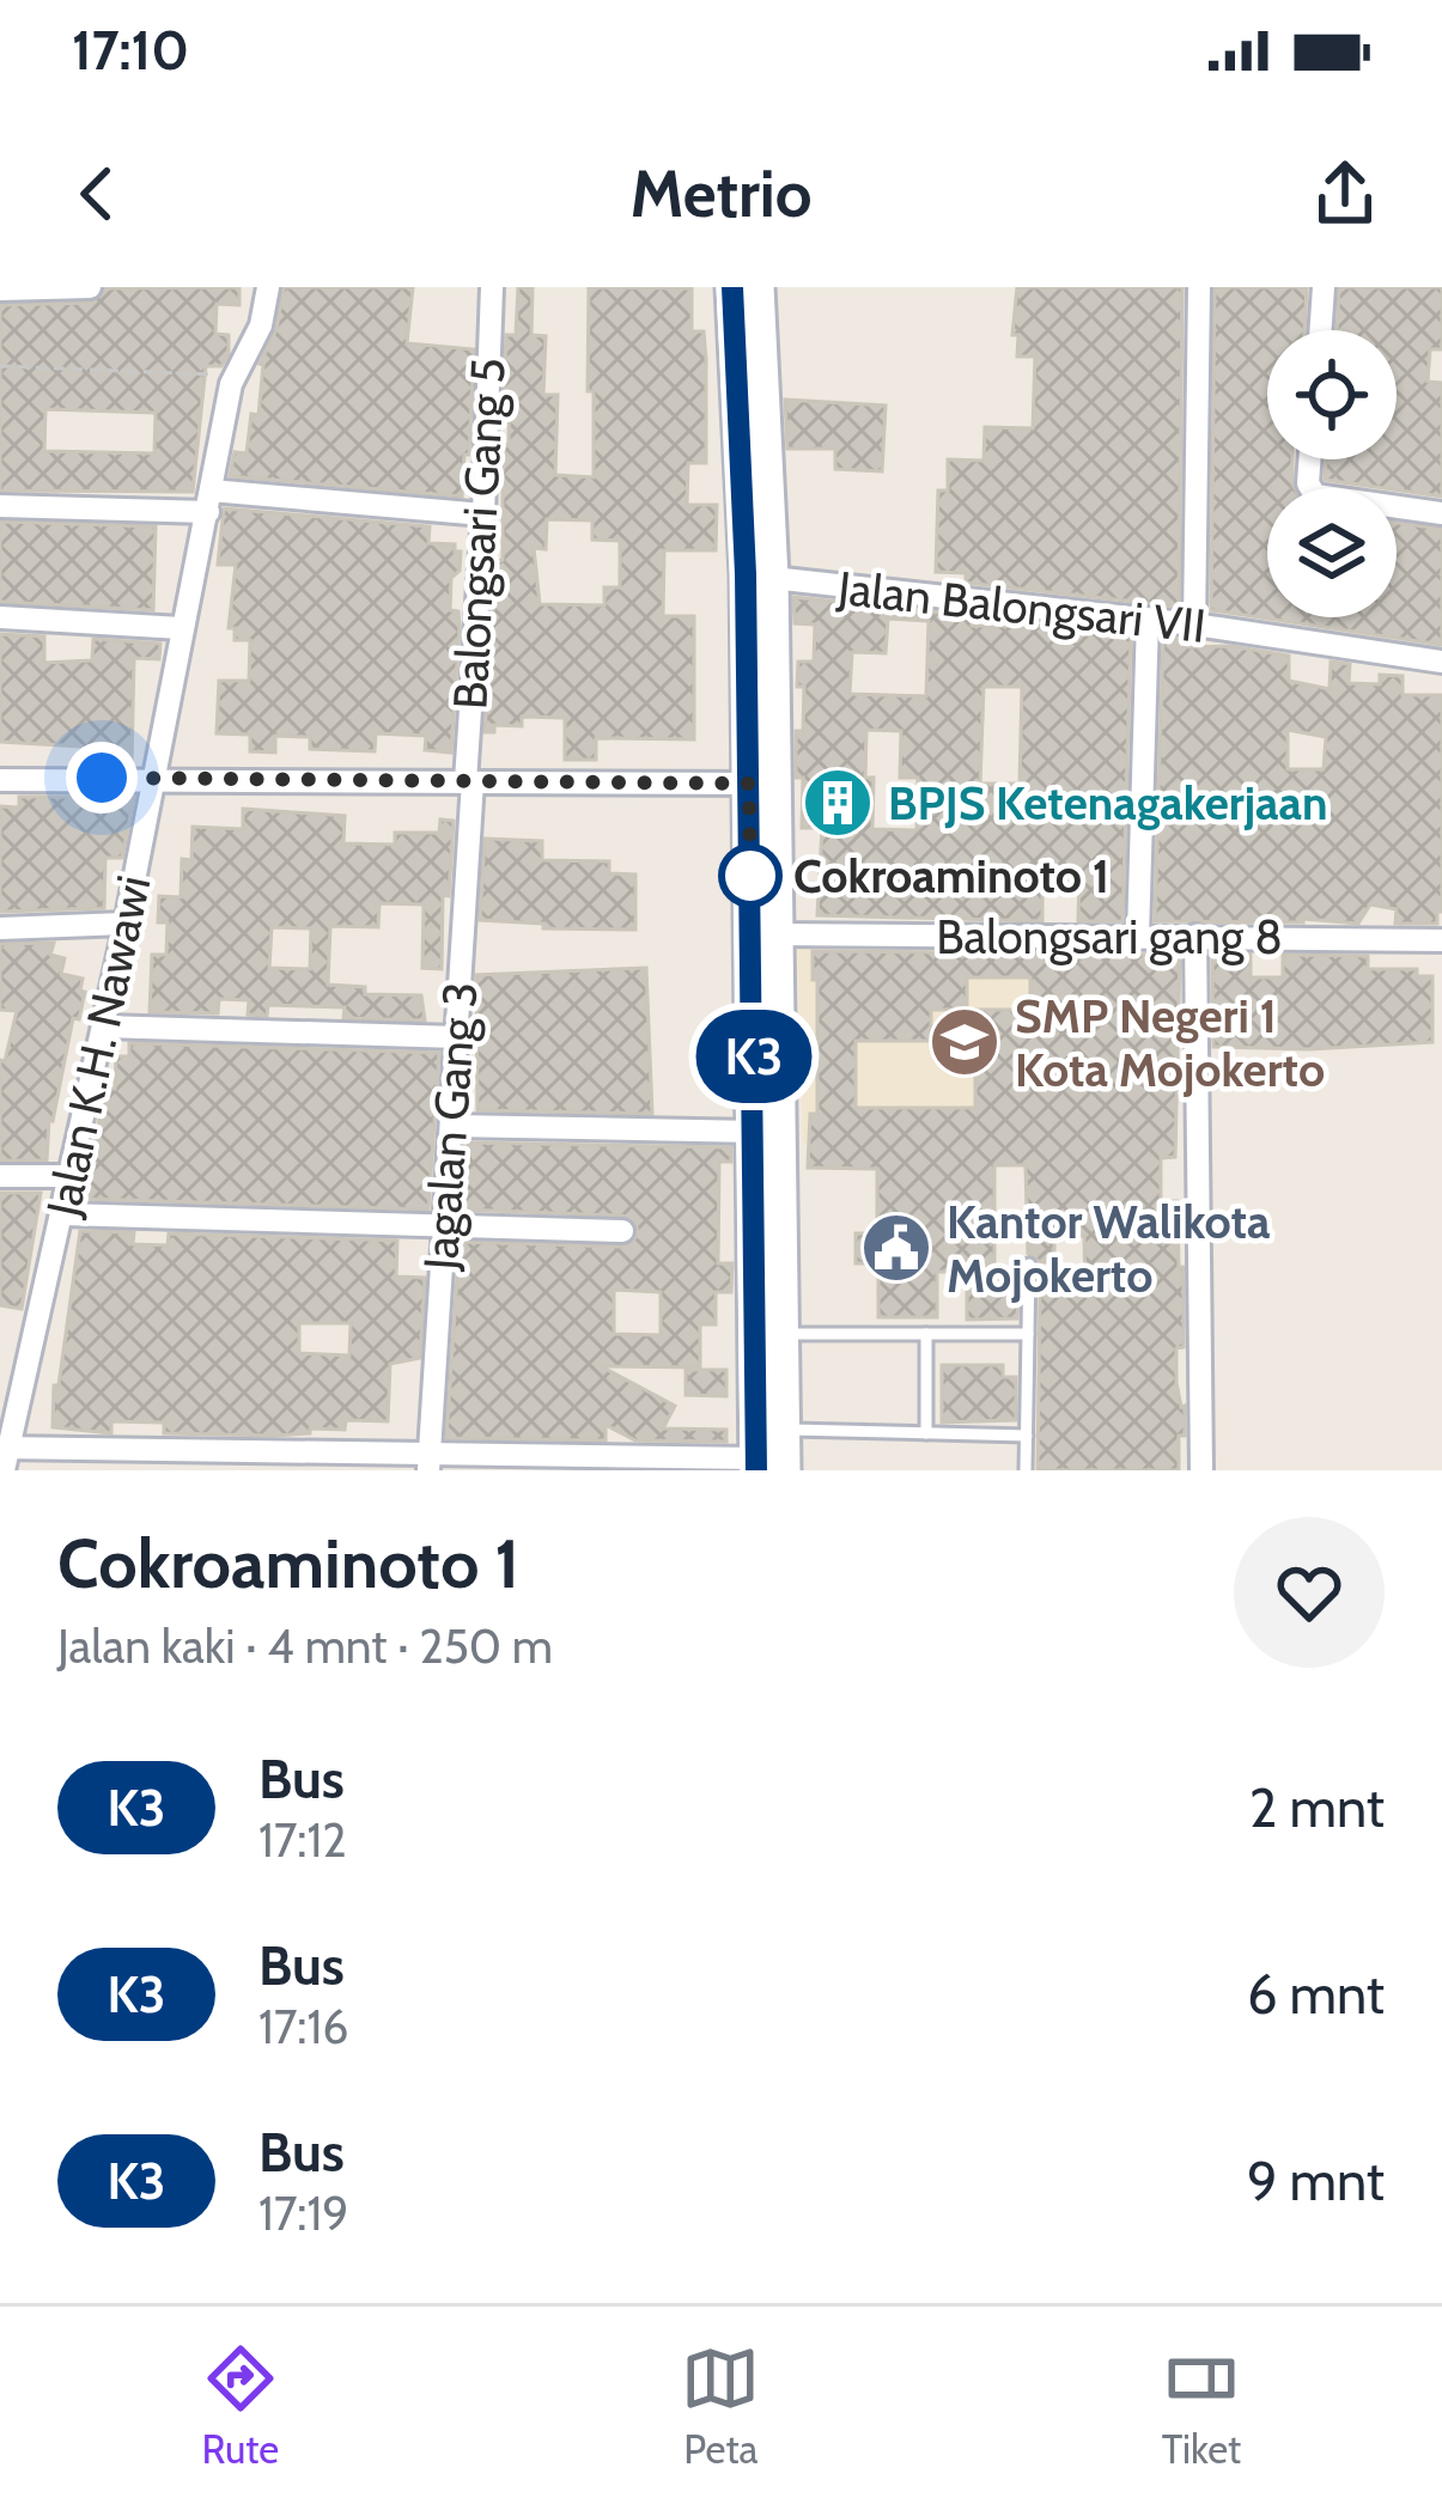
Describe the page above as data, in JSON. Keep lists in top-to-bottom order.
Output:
{
  "streets": {
    "street": [
      "Balongsari Gang 5",
      "Jalan Balongsari VII",
      "Balongsari gang 8",
      "Jalan K.H. Nawawi",
      "Jagalan Gang 3"
    ]
  },
  "crossings": [
    ["Balongsari Gang 5", "Jagalan Gang 3"]
  ],
  "places": {
    "building": ["BPJS Ketenagakerjaan"],
    "other": ["Cokroaminoto 1"],
    "school or university": ["SMP Negeri 1 Kota Mojokerto"],
    "public building": ["Kantor Walikota Mojokerto"]
  },
  "lines": ["bus line K3"],
  "page": {
    "status": "17:10",
    "header": "Metrio",
    "on_map": "K3",
    "heading": ["Cokroaminoto 1", "Jalan kaki · 4 mnt · 250 m"],
    "list": [
      {
        "mark": "K3",
        "name": "Bus",
        "note": "17:12",
        "value": "2 mnt"
      },
      {
        "mark": "K3",
        "name": "Bus",
        "note": "17:16",
        "value": "6 mnt"
      },
      {
        "mark": "K3",
        "name": "Bus",
        "note": "17:19",
        "value": "9 mnt"
      }
    ],
    "tabs": ["Rute", "Peta", "Tiket"]
  }
}
